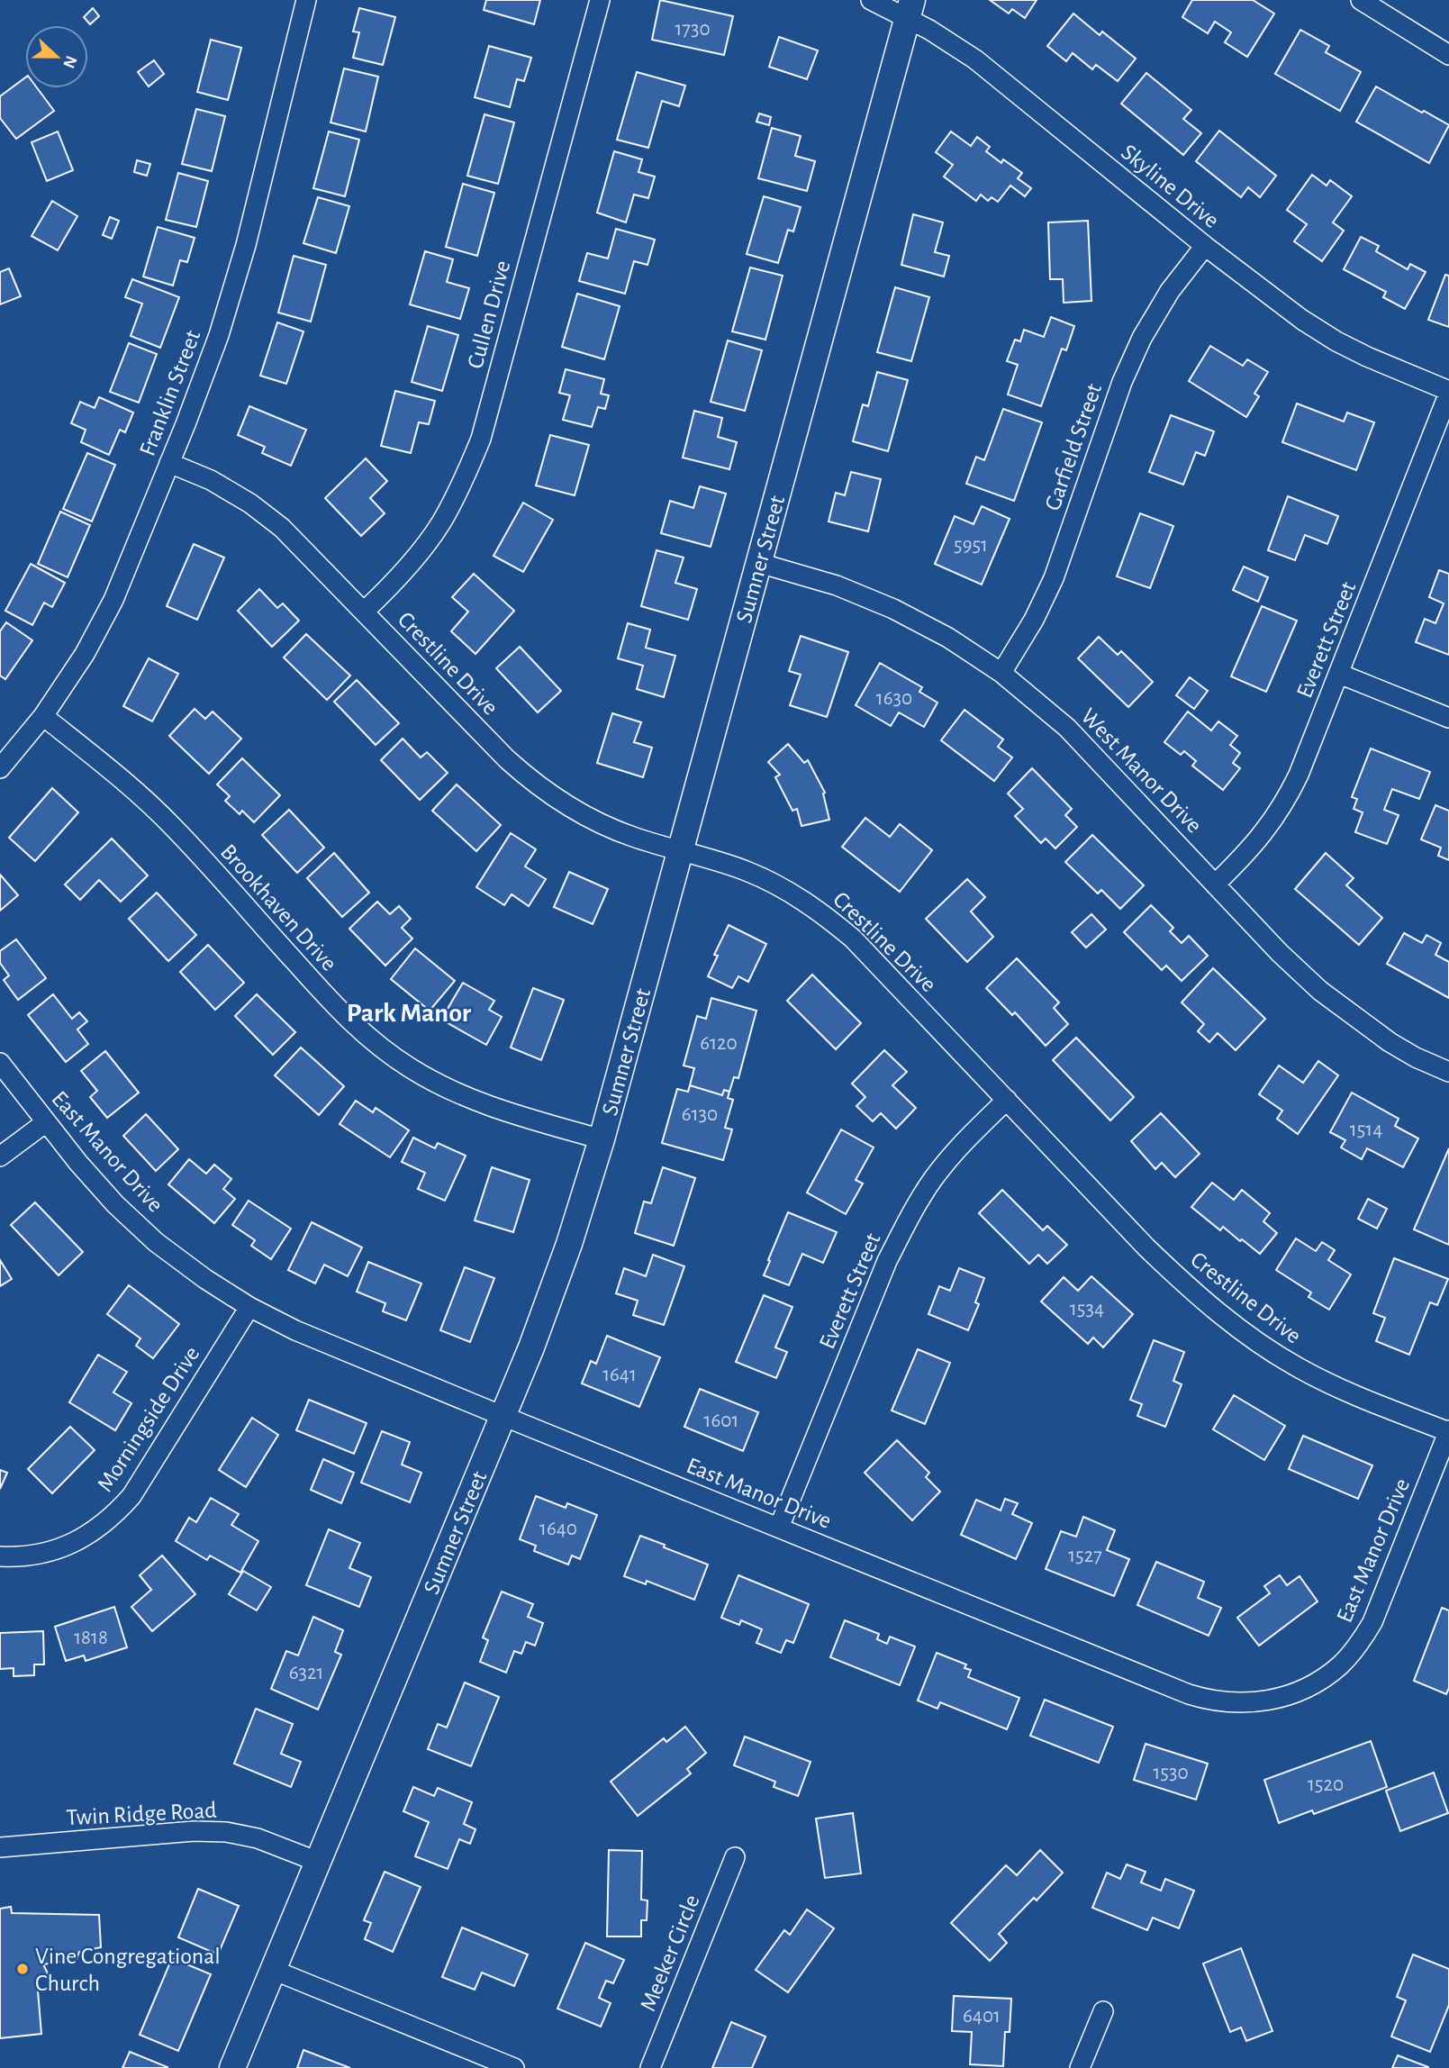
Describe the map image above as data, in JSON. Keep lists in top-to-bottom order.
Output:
{
  "streets": {
    "street": [
      "Skyline Drive",
      "Cullen Drive",
      "Franklin Street",
      "Garfield Street",
      "Sumner Street",
      "Everett Street",
      "Crestline Drive",
      "West Manor Drive",
      "Brookhaven Drive",
      "East Manor Drive",
      "Morningside Drive",
      "Twin Ridge Road",
      "Meeker Circle"
    ]
  },
  "crossings": [
    ["Skyline Drive", "Garfield Street"],
    ["Skyline Drive", "Sumner Street"],
    ["Skyline Drive", "Everett Street"],
    ["Cullen Drive", "Crestline Drive"],
    ["Franklin Street", "Crestline Drive"],
    ["Franklin Street", "Brookhaven Drive"],
    ["Garfield Street", "West Manor Drive"],
    ["Sumner Street", "Crestline Drive"],
    ["Sumner Street", "West Manor Drive"],
    ["Sumner Street", "Brookhaven Drive"],
    ["Sumner Street", "East Manor Drive"],
    ["Sumner Street", "Twin Ridge Road"],
    ["Everett Street", "Crestline Drive"],
    ["Everett Street", "West Manor Drive"],
    ["Everett Street", "East Manor Drive"],
    ["Crestline Drive", "East Manor Drive"],
    ["East Manor Drive", "Morningside Drive"]
  ],
  "districts": ["Park Manor"],
  "places": ["Vine Congregational Church"],
  "house_numbers": [
    "1730",
    "5951",
    "1630",
    "6120",
    "6130",
    "1514",
    "1534",
    "1641",
    "1601",
    "1640",
    "1527",
    "1818",
    "6321",
    "1530",
    "1520",
    "6401"
  ],
  "north": "right"
}
